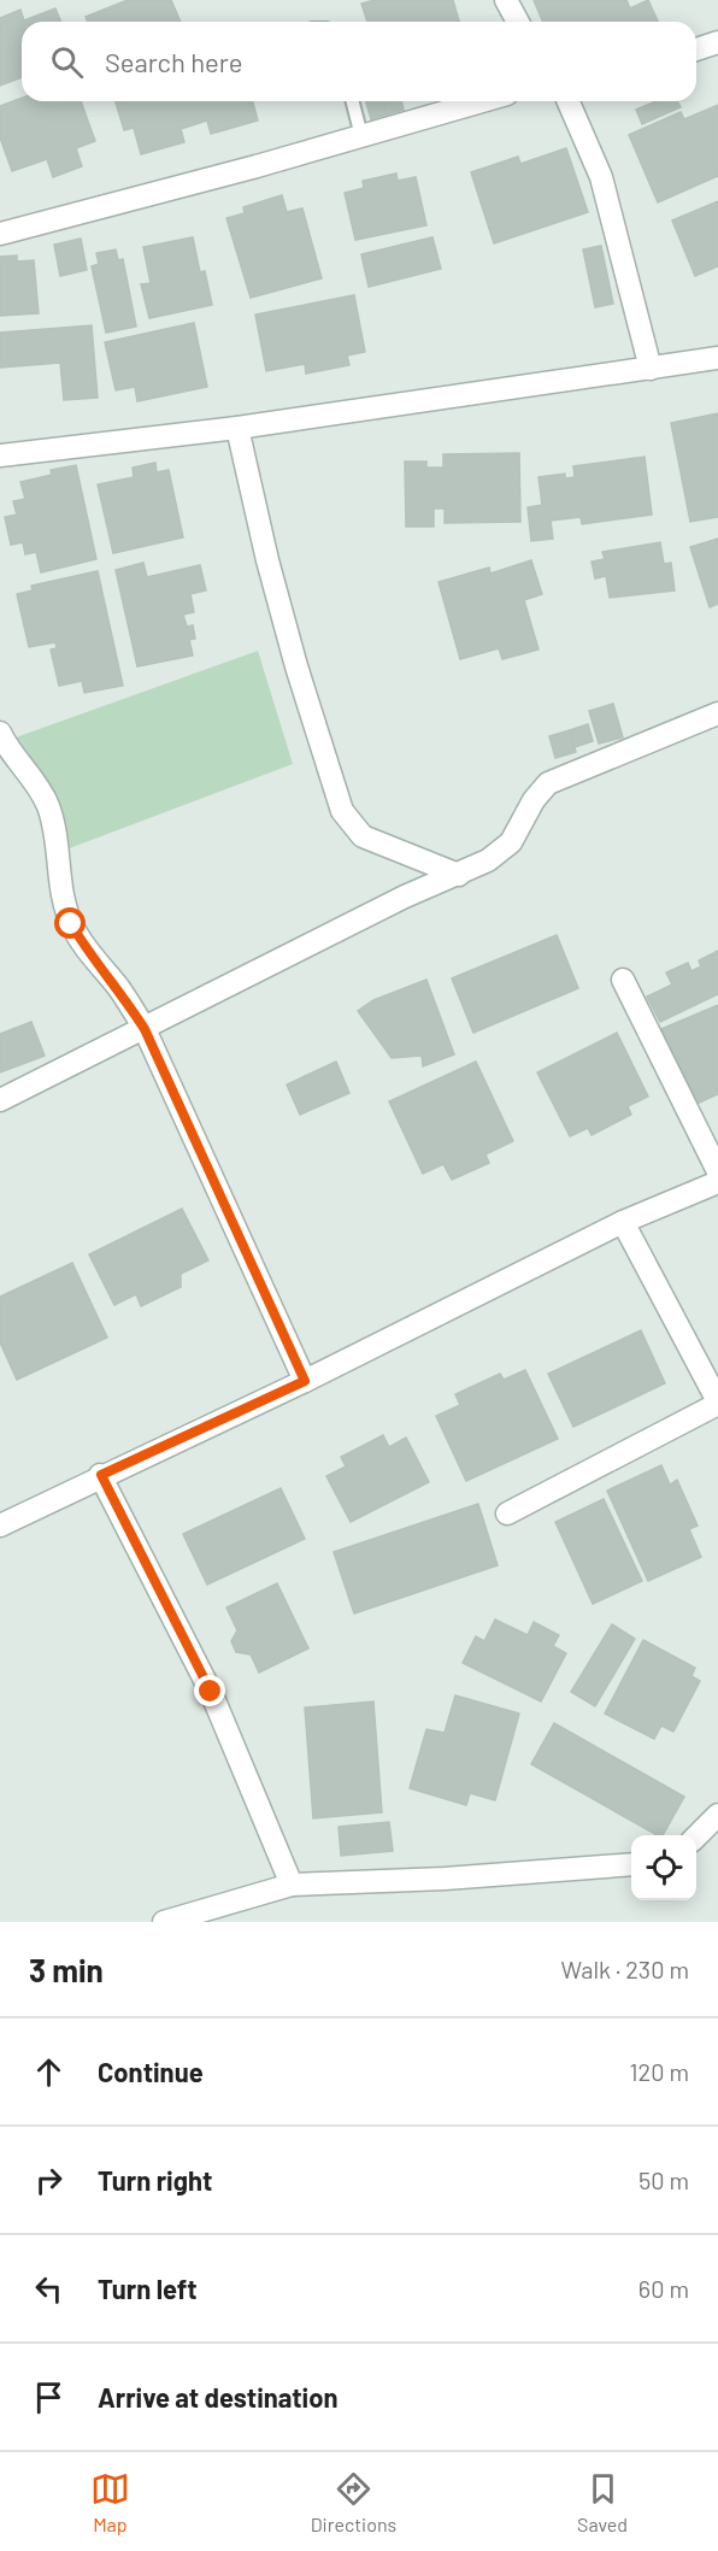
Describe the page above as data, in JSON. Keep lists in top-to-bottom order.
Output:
{
  "page": {
    "search": "Search here",
    "heading": ["3 min", "Walk · 230 m"],
    "list": [
      ["Continue", "120 m"],
      ["Turn right", "50 m"],
      ["Turn left", "60 m"],
      "Arrive at destination"
    ],
    "nav": ["Map", "Directions", "Saved"]
  }
}
